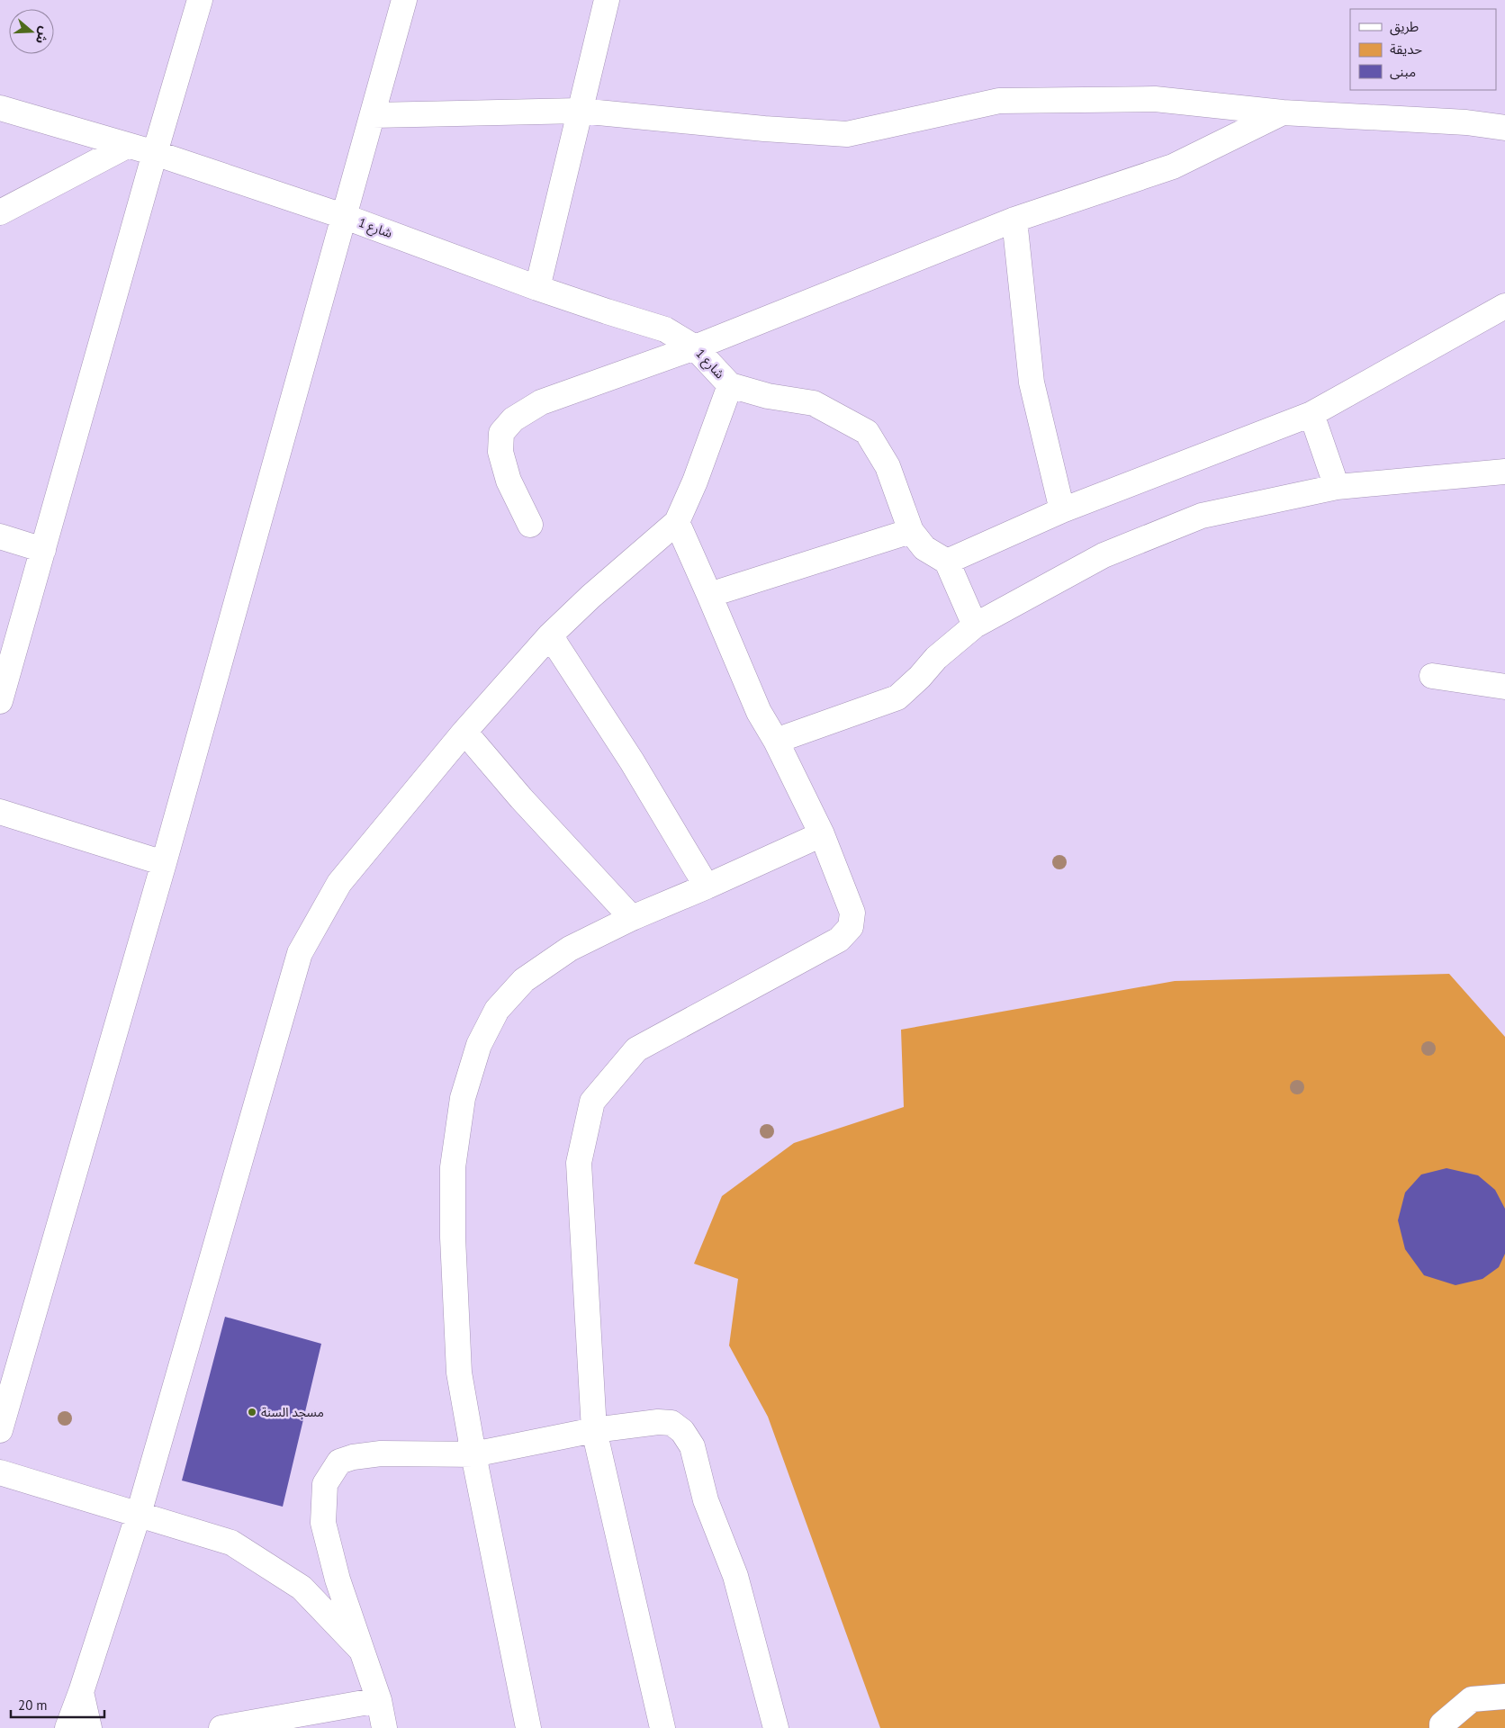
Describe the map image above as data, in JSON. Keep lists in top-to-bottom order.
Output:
{
  "streets": {
    "street": ["شارع 1"]
  },
  "places": ["مسجد السنة"],
  "legend": ["طريق", "حديقة", "مبنى"],
  "scale_bar": "20 m",
  "north": "right"
}
